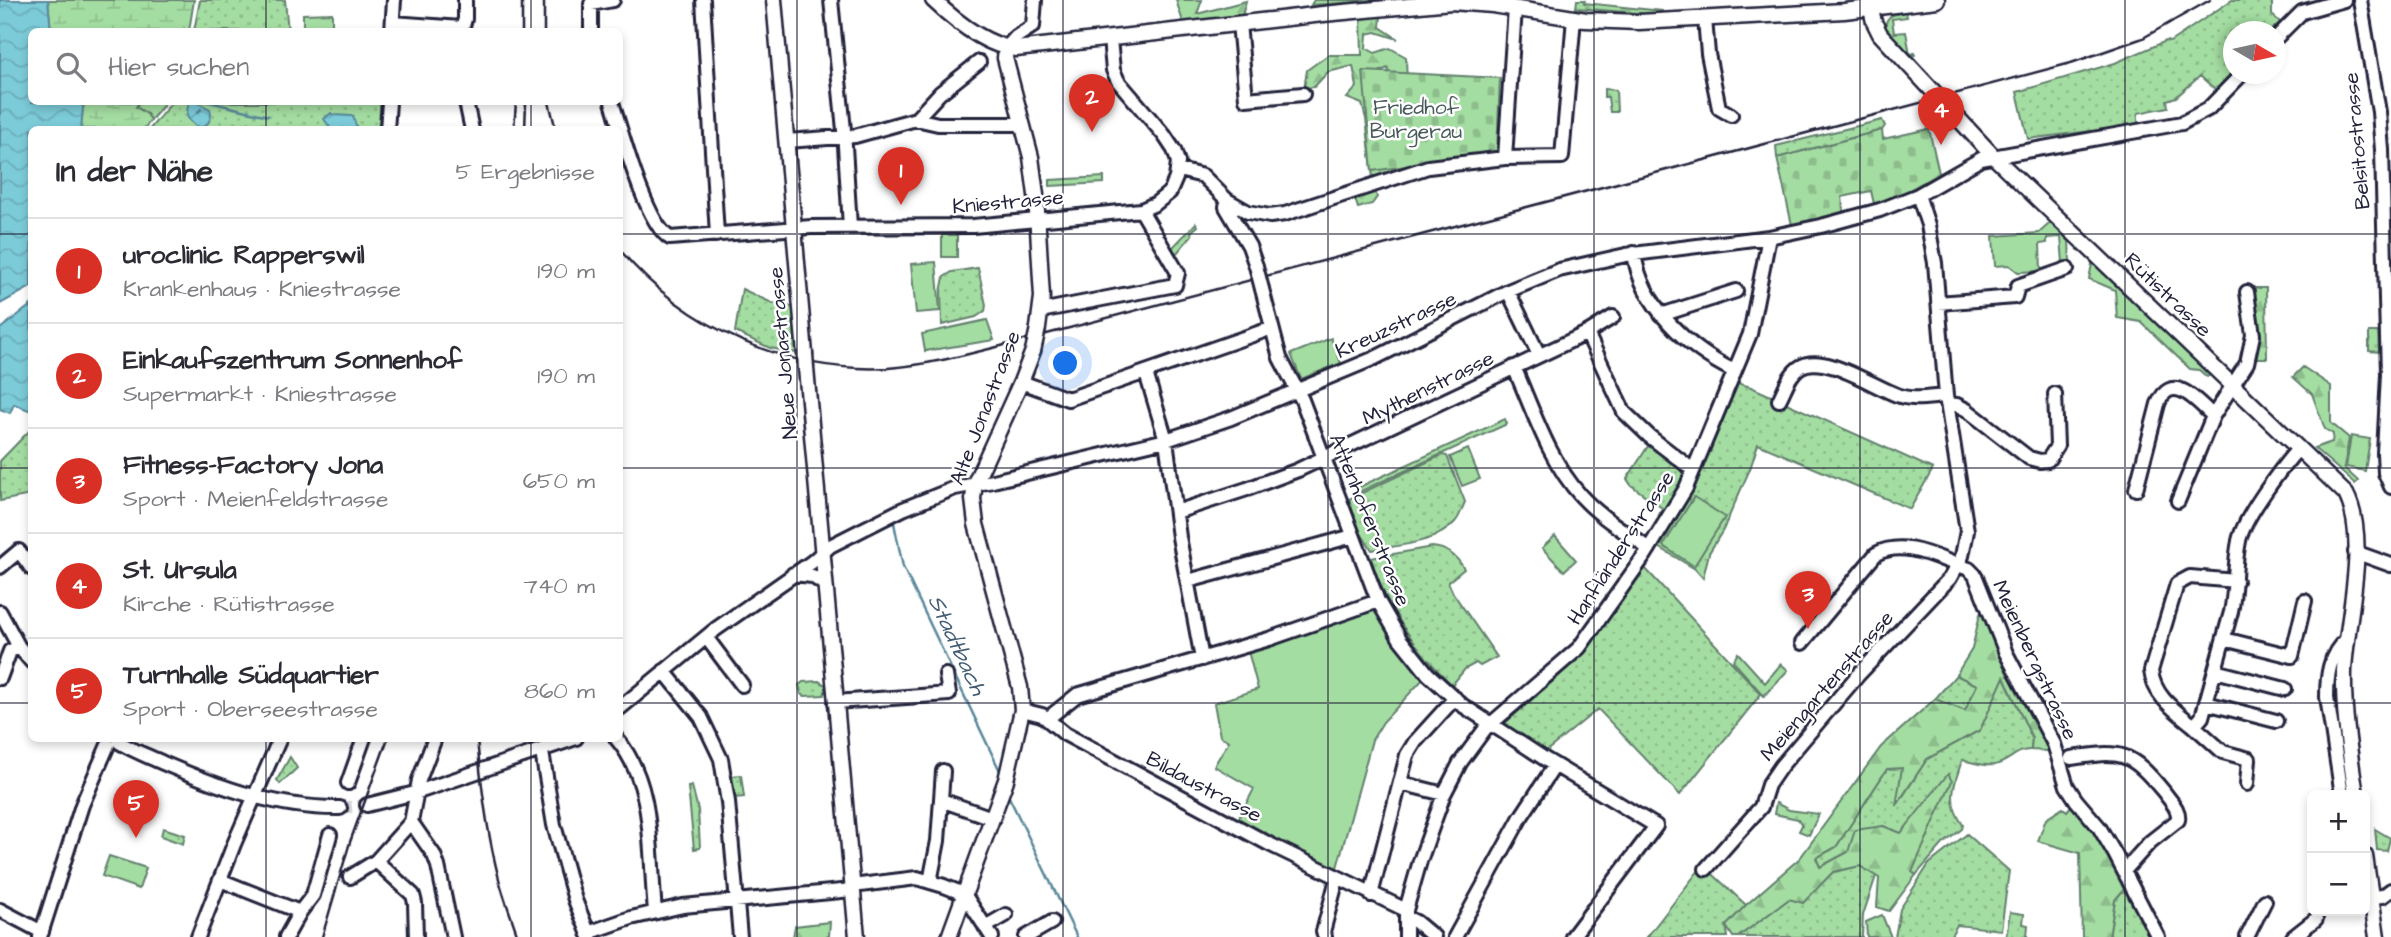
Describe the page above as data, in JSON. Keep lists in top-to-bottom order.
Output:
{
  "streets": {
    "main road": ["Rütistrasse", "Neue Jonastrasse", "Alte Jonastrasse"],
    "street": [
      "Belsitostrasse",
      "Kniestrasse",
      "Kreuzstrasse",
      "Mythenstrasse",
      "Attenhoferstrasse",
      "Hanfländerstrasse",
      "Meienbergstrasse",
      "Meiengartenstrasse",
      "Bildaustrasse"
    ]
  },
  "crossings": [
    ["Kniestrasse", "Neue Jonastrasse"],
    ["Kniestrasse", "Alte Jonastrasse"],
    ["Rütistrasse", "Kreuzstrasse"],
    ["Kreuzstrasse", "Neue Jonastrasse"],
    ["Kreuzstrasse", "Alte Jonastrasse"],
    ["Kreuzstrasse", "Attenhoferstrasse"],
    ["Kreuzstrasse", "Hanfländerstrasse"],
    ["Mythenstrasse", "Attenhoferstrasse"],
    ["Alte Jonastrasse", "Bildaustrasse"],
    ["Attenhoferstrasse", "Hanfländerstrasse"],
    ["Hanfländerstrasse", "Bildaustrasse"],
    ["Meienbergstrasse", "Meiengartenstrasse"]
  ],
  "water": ["Stadtbach"],
  "parks": ["Friedhof Burgerau"],
  "north": "right",
  "page": {
    "search": "Hier suchen",
    "pins": [
      "2",
      "4",
      "1",
      "3",
      "5"
    ],
    "heading": ["In der Nähe", "5 Ergebnisse"],
    "list": [
      {
        "mark": "1",
        "name": "uroclinic Rapperswil",
        "note": "Krankenhaus · Kniestrasse",
        "value": "190 m"
      },
      {
        "mark": "2",
        "name": "Einkaufszentrum Sonnenhof",
        "note": "Supermarkt · Kniestrasse",
        "value": "190 m"
      },
      {
        "mark": "3",
        "name": "Fitness-Factory Jona",
        "note": "Sport · Meienfeldstrasse",
        "value": "650 m"
      },
      {
        "mark": "4",
        "name": "St. Ursula",
        "note": "Kirche · Rütistrasse",
        "value": "740 m"
      },
      {
        "mark": "5",
        "name": "Turnhalle Südquartier",
        "note": "Sport · Oberseestrasse",
        "value": "860 m"
      }
    ],
    "map_buttons": ["+", "−"]
  }
}
